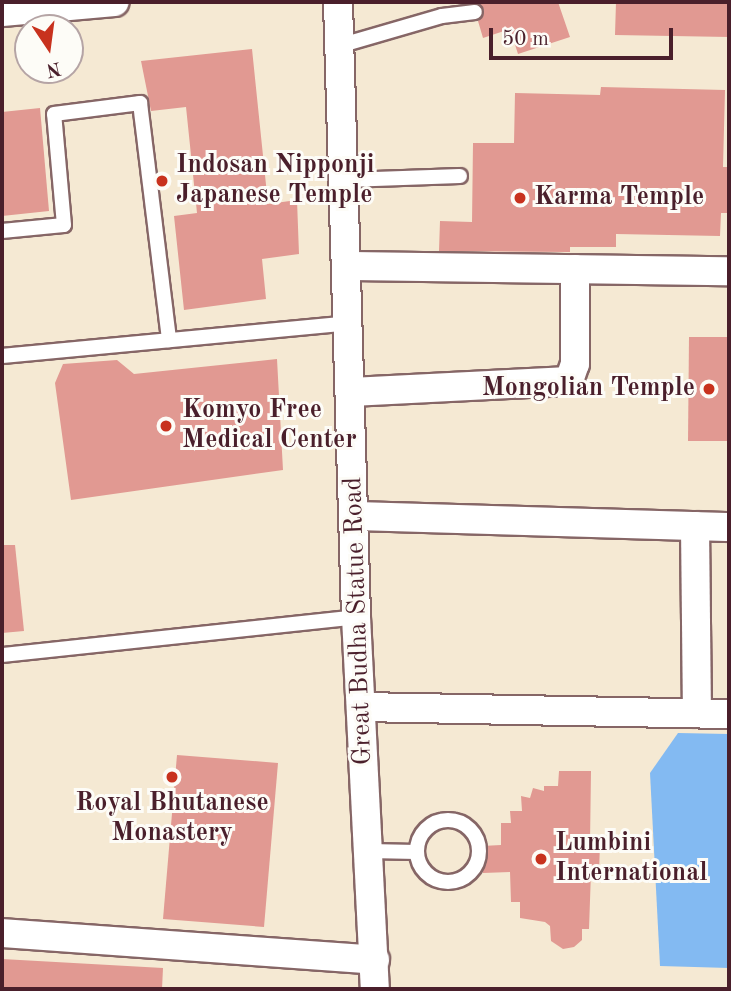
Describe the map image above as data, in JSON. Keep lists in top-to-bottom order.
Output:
{
  "streets": {
    "street": ["Great Budha Statue Road"]
  },
  "places": [
    "Indosan Nipponji Japanese Temple",
    "Karma Temple",
    "Mongolian Temple",
    "Komyo Free Medical Center",
    "Royal Bhutanese Monastery",
    "Lumbini International"
  ],
  "scale_bar": "50 m",
  "north": "bottom"
}
